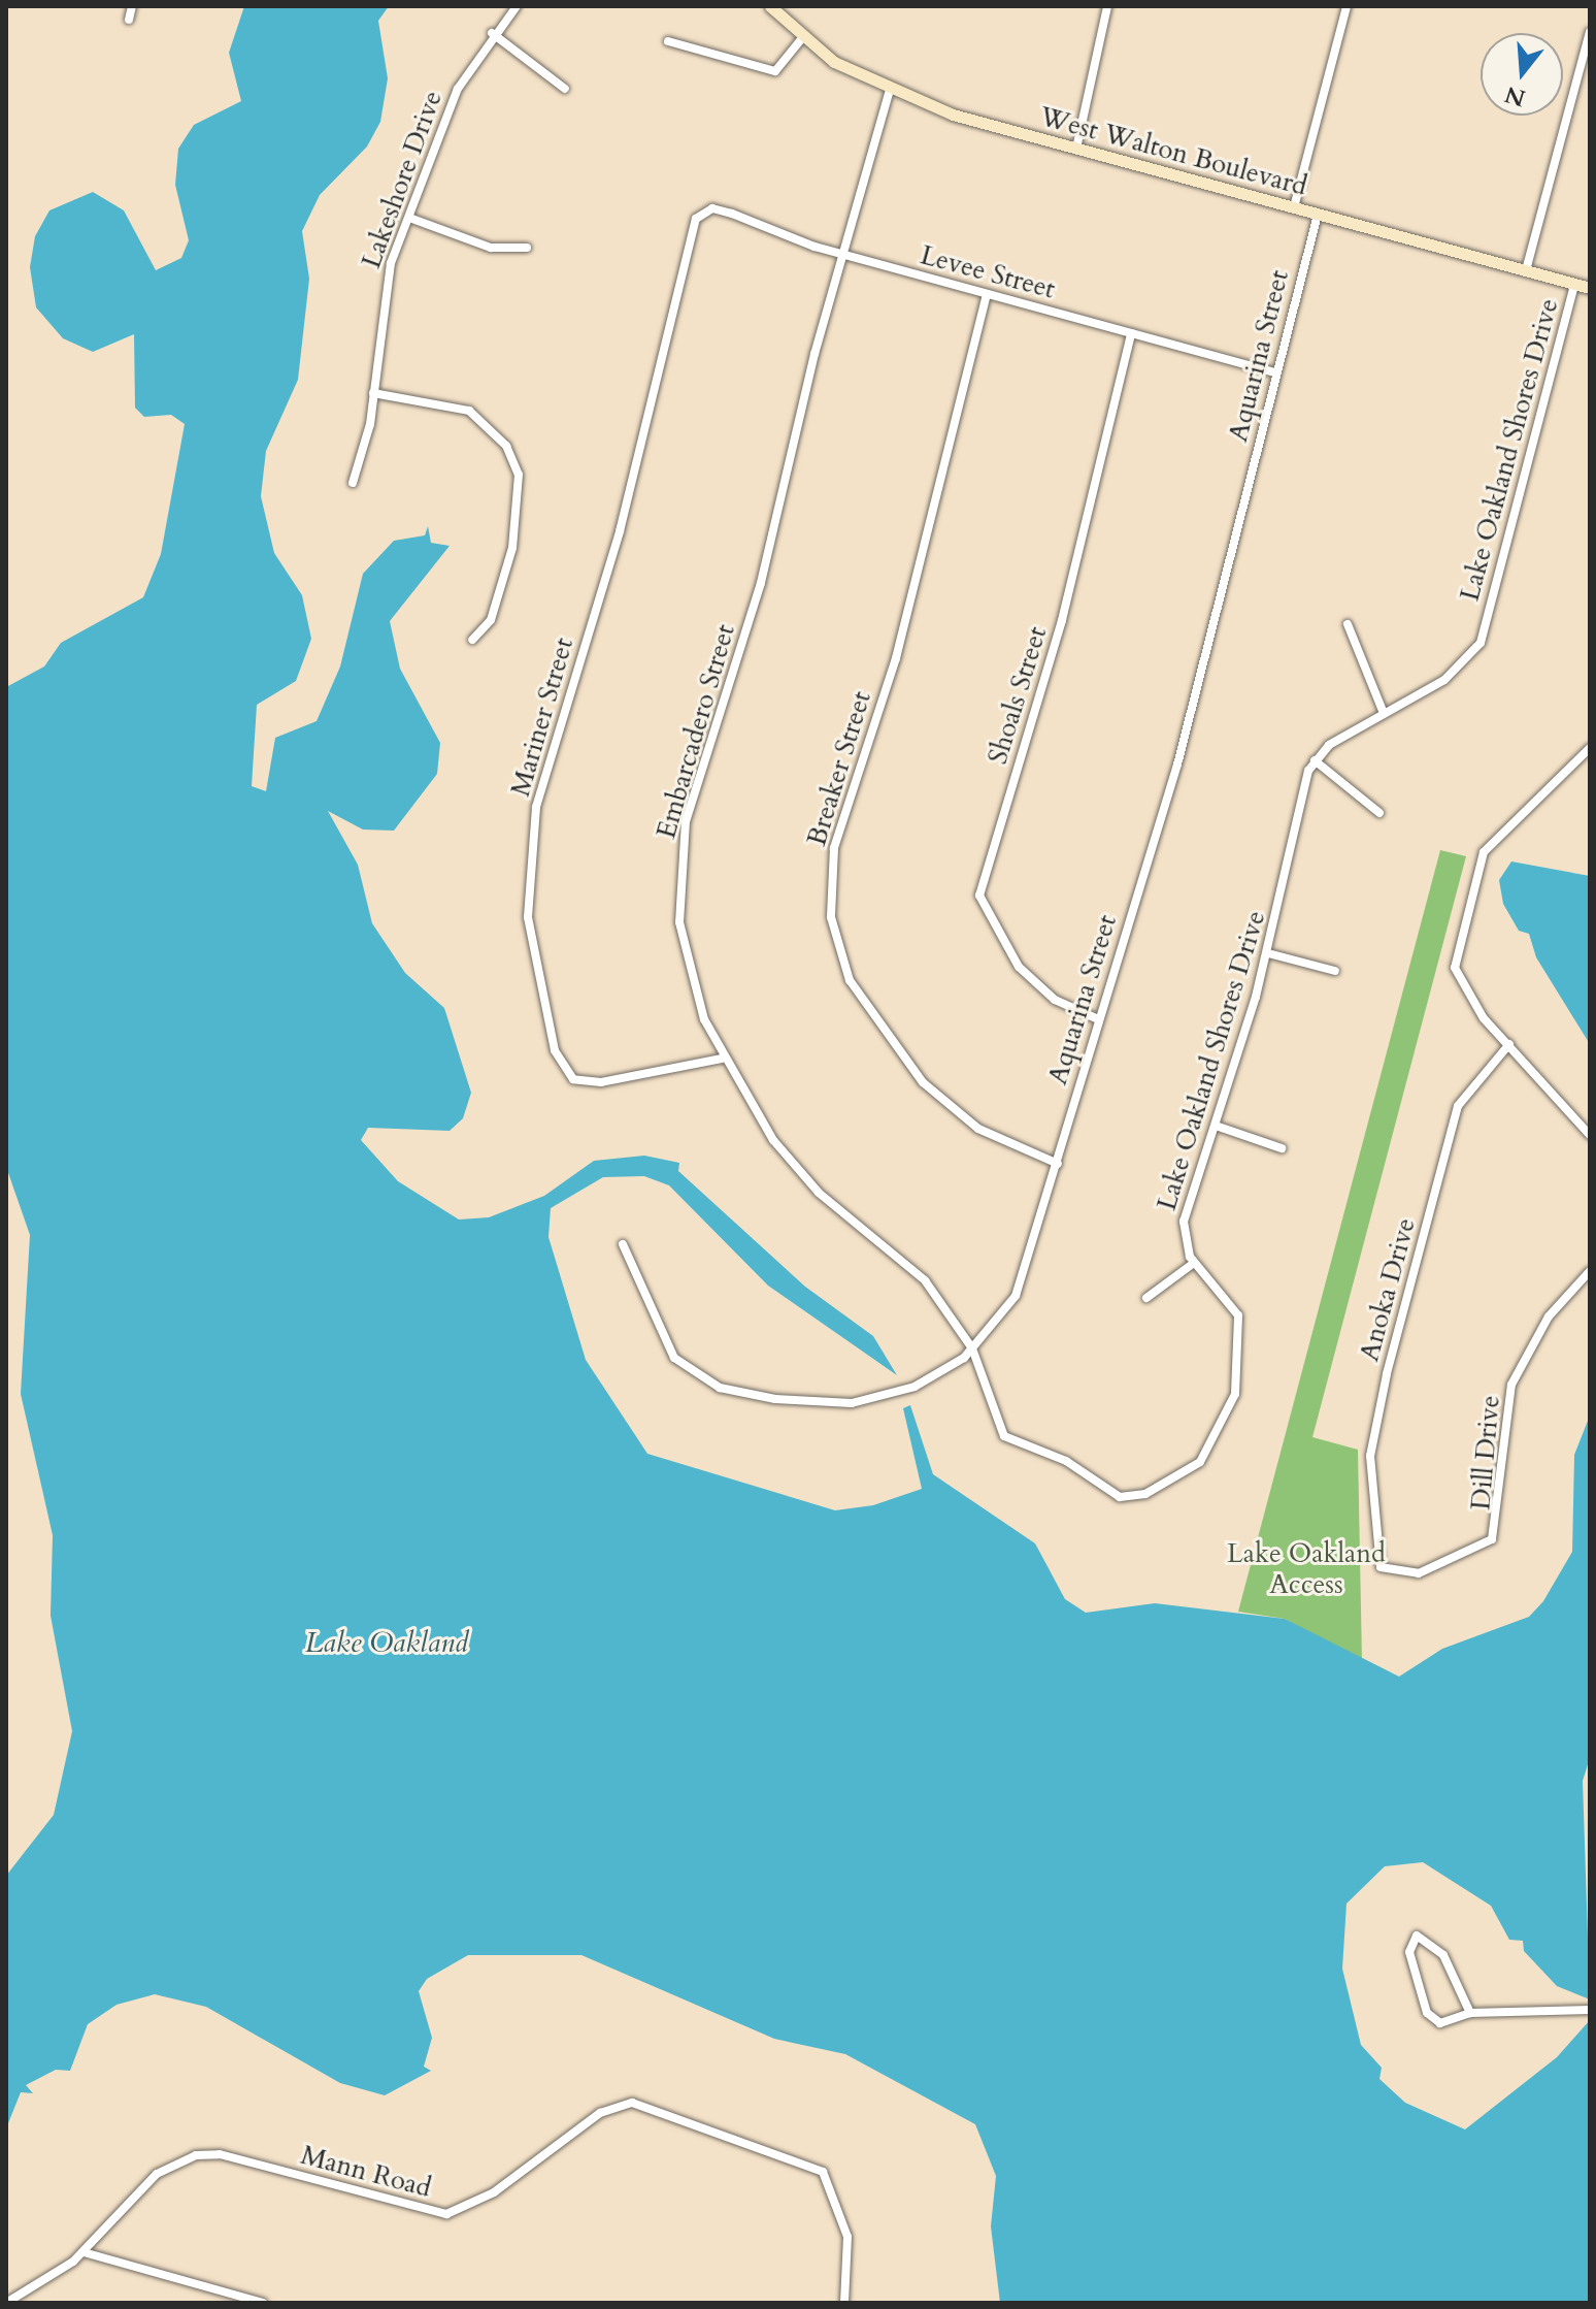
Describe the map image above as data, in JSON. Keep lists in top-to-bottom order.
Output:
{
  "streets": {
    "main road": ["West Walton Boulevard"],
    "street": [
      "Lakeshore Drive",
      "Levee Street",
      "Aquarina Street",
      "Lake Oakland Shores Drive",
      "Shoals Street",
      "Mariner Street",
      "Embarcadero Street",
      "Breaker Street",
      "Anoka Drive",
      "Dill Drive",
      "Mann Road"
    ]
  },
  "crossings": [
    ["West Walton Boulevard", "Aquarina Street"],
    ["West Walton Boulevard", "Lake Oakland Shores Drive"],
    ["West Walton Boulevard", "Embarcadero Street"],
    ["Levee Street", "Aquarina Street"],
    ["Levee Street", "Shoals Street"],
    ["Levee Street", "Mariner Street"],
    ["Levee Street", "Embarcadero Street"],
    ["Levee Street", "Breaker Street"],
    ["Aquarina Street", "Lake Oakland Shores Drive"],
    ["Aquarina Street", "Shoals Street"],
    ["Aquarina Street", "Embarcadero Street"],
    ["Aquarina Street", "Breaker Street"],
    ["Lake Oakland Shores Drive", "Embarcadero Street"],
    ["Mariner Street", "Embarcadero Street"],
    ["Anoka Drive", "Dill Drive"]
  ],
  "water": ["Lake Oakland"],
  "parks": ["Lake Oakland Access"],
  "north": "bottom"
}
